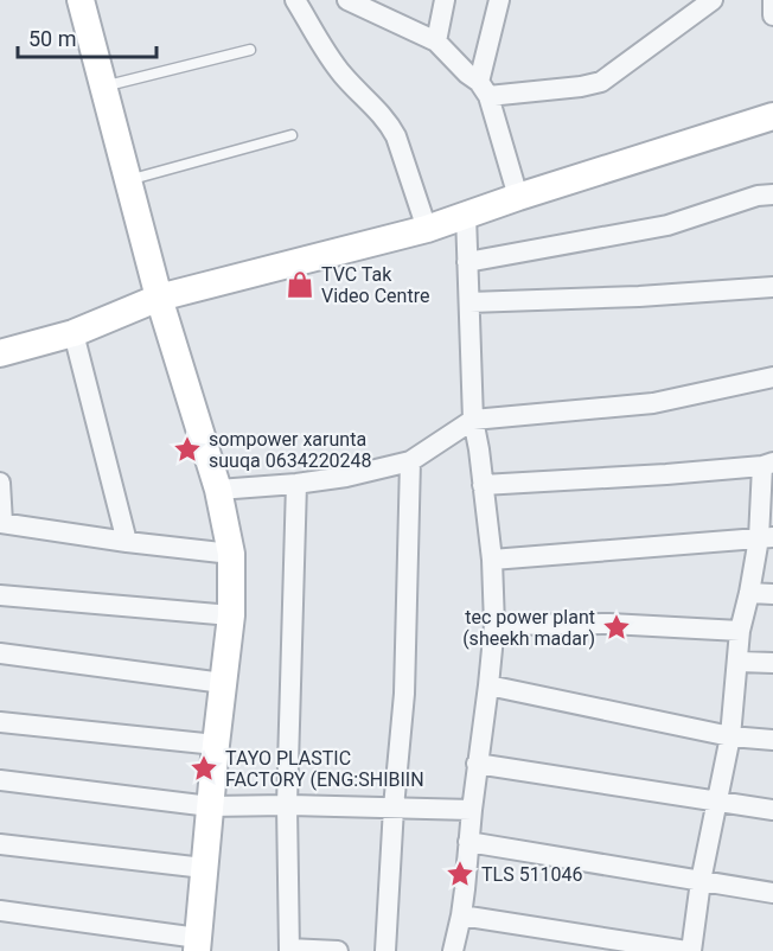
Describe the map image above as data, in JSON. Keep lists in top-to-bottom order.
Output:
{
  "places": {
    "shop": ["TVC Tak Video Centre"],
    "place": [
      "sompower xarunta suuqa 0634220248",
      "tec power plant (sheekh madar)",
      "TAYO PLASTIC FACTORY (ENG:SHIBIIN",
      "TLS 511046"
    ]
  },
  "scale_bar": "50 m"
}
